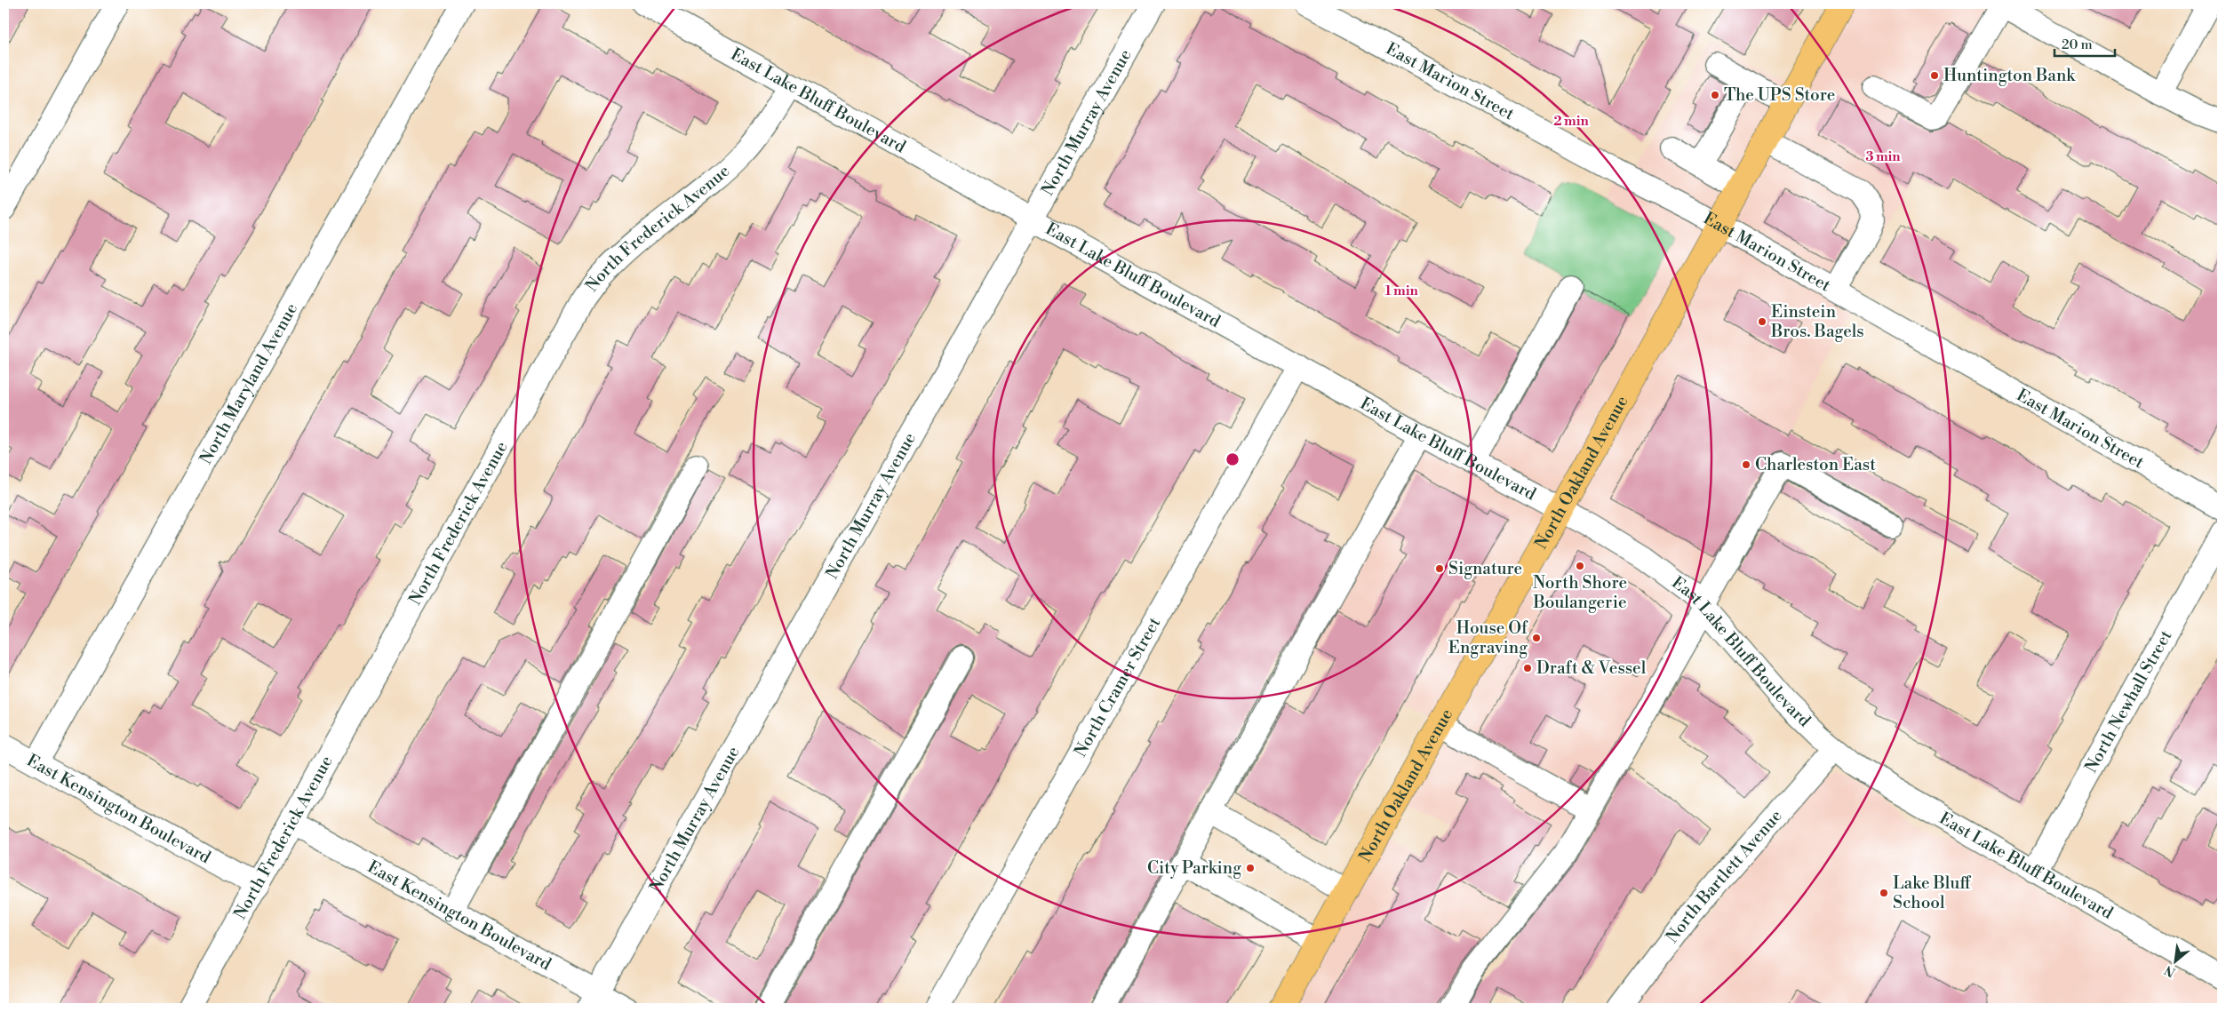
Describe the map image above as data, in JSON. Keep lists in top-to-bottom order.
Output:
{
  "streets": {
    "main road": ["North Oakland Avenue"],
    "street": [
      "East Marion Street",
      "East Lake Bluff Boulevard",
      "North Murray Avenue",
      "North Frederick Avenue",
      "North Maryland Avenue",
      "North Cramer Street",
      "North Newhall Street",
      "East Kensington Boulevard",
      "North Bartlett Avenue"
    ]
  },
  "crossings": [
    ["East Marion Street", "North Oakland Avenue"],
    ["East Lake Bluff Boulevard", "North Murray Avenue"],
    ["East Lake Bluff Boulevard", "North Frederick Avenue"],
    ["East Lake Bluff Boulevard", "North Oakland Avenue"],
    ["East Lake Bluff Boulevard", "North Cramer Street"],
    ["East Lake Bluff Boulevard", "North Newhall Street"],
    ["East Lake Bluff Boulevard", "North Bartlett Avenue"],
    ["North Murray Avenue", "East Kensington Boulevard"],
    ["North Frederick Avenue", "East Kensington Boulevard"],
    ["North Maryland Avenue", "East Kensington Boulevard"]
  ],
  "places": [
    "Huntington Bank",
    "The UPS Store",
    "Einstein Bros. Bagels",
    "Charleston East",
    "North Shore Boulangerie",
    "Signature",
    "House Of Engraving",
    "Draft & Vessel",
    "City Parking",
    "Lake Bluff School"
  ],
  "scale_bar": "20 m",
  "north": "bottom left",
  "rings": ["2 min", "3 min", "1 min"]
}
